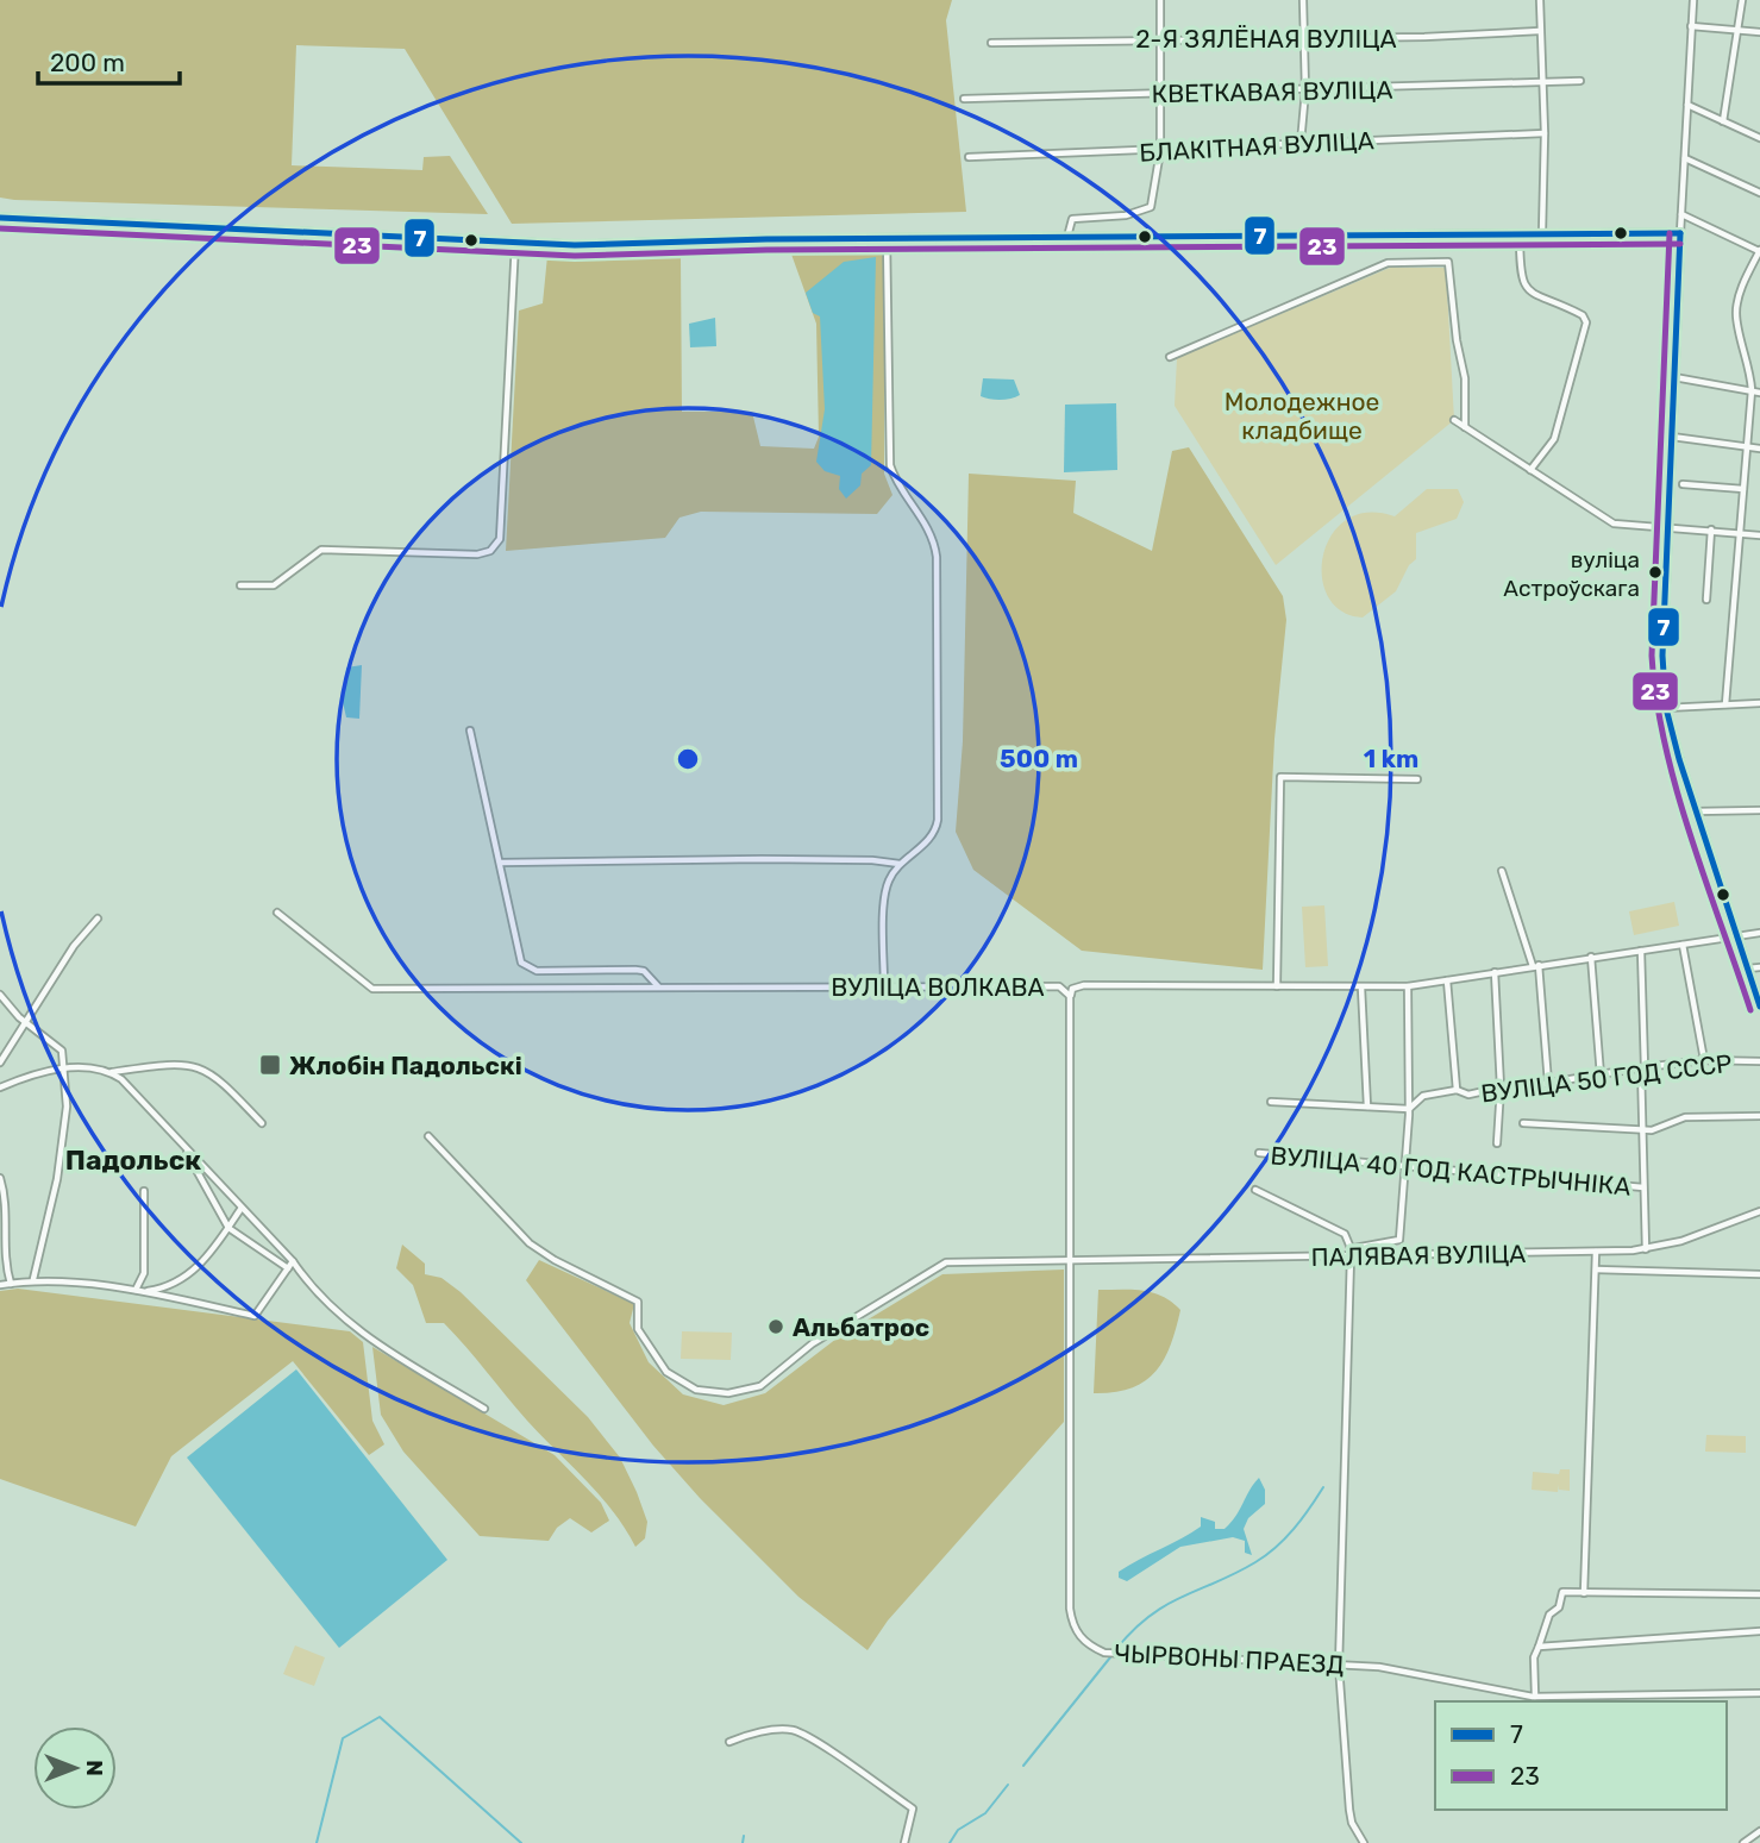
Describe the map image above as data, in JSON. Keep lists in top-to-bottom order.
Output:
{
  "streets": {
    "street": [
      "2-Я ЗЯЛЁНАЯ ВУЛІЦА",
      "КВЕТКАВАЯ ВУЛІЦА",
      "БЛАКІТНАЯ ВУЛІЦА",
      "ВУЛІЦА ВОЛКАВА",
      "ВУЛІЦА 50 ГОД СССР",
      "ВУЛІЦА 40 ГОД КАСТРЫЧНІКА",
      "ПАЛЯВАЯ ВУЛІЦА",
      "ЧЫРВОНЫ ПРАЕЗД"
    ]
  },
  "crossings": [
    ["ВУЛІЦА ВОЛКАВА", "ЧЫРВОНЫ ПРАЕЗД"],
    ["ПАЛЯВАЯ ВУЛІЦА", "ЧЫРВОНЫ ПРАЕЗД"]
  ],
  "districts": ["Падольск"],
  "parks": ["Молодежное кладбище"],
  "places": {
    "other": ["вуліца Астроўскага", "Альбатрос"],
    "transit": ["Жлобін Падольскі"]
  },
  "lines": ["transit line 7", "transit line 23"],
  "legend": ["7", "23"],
  "scale_bar": "200 m",
  "north": "right",
  "rings": ["500 m", "1 km"]
}
